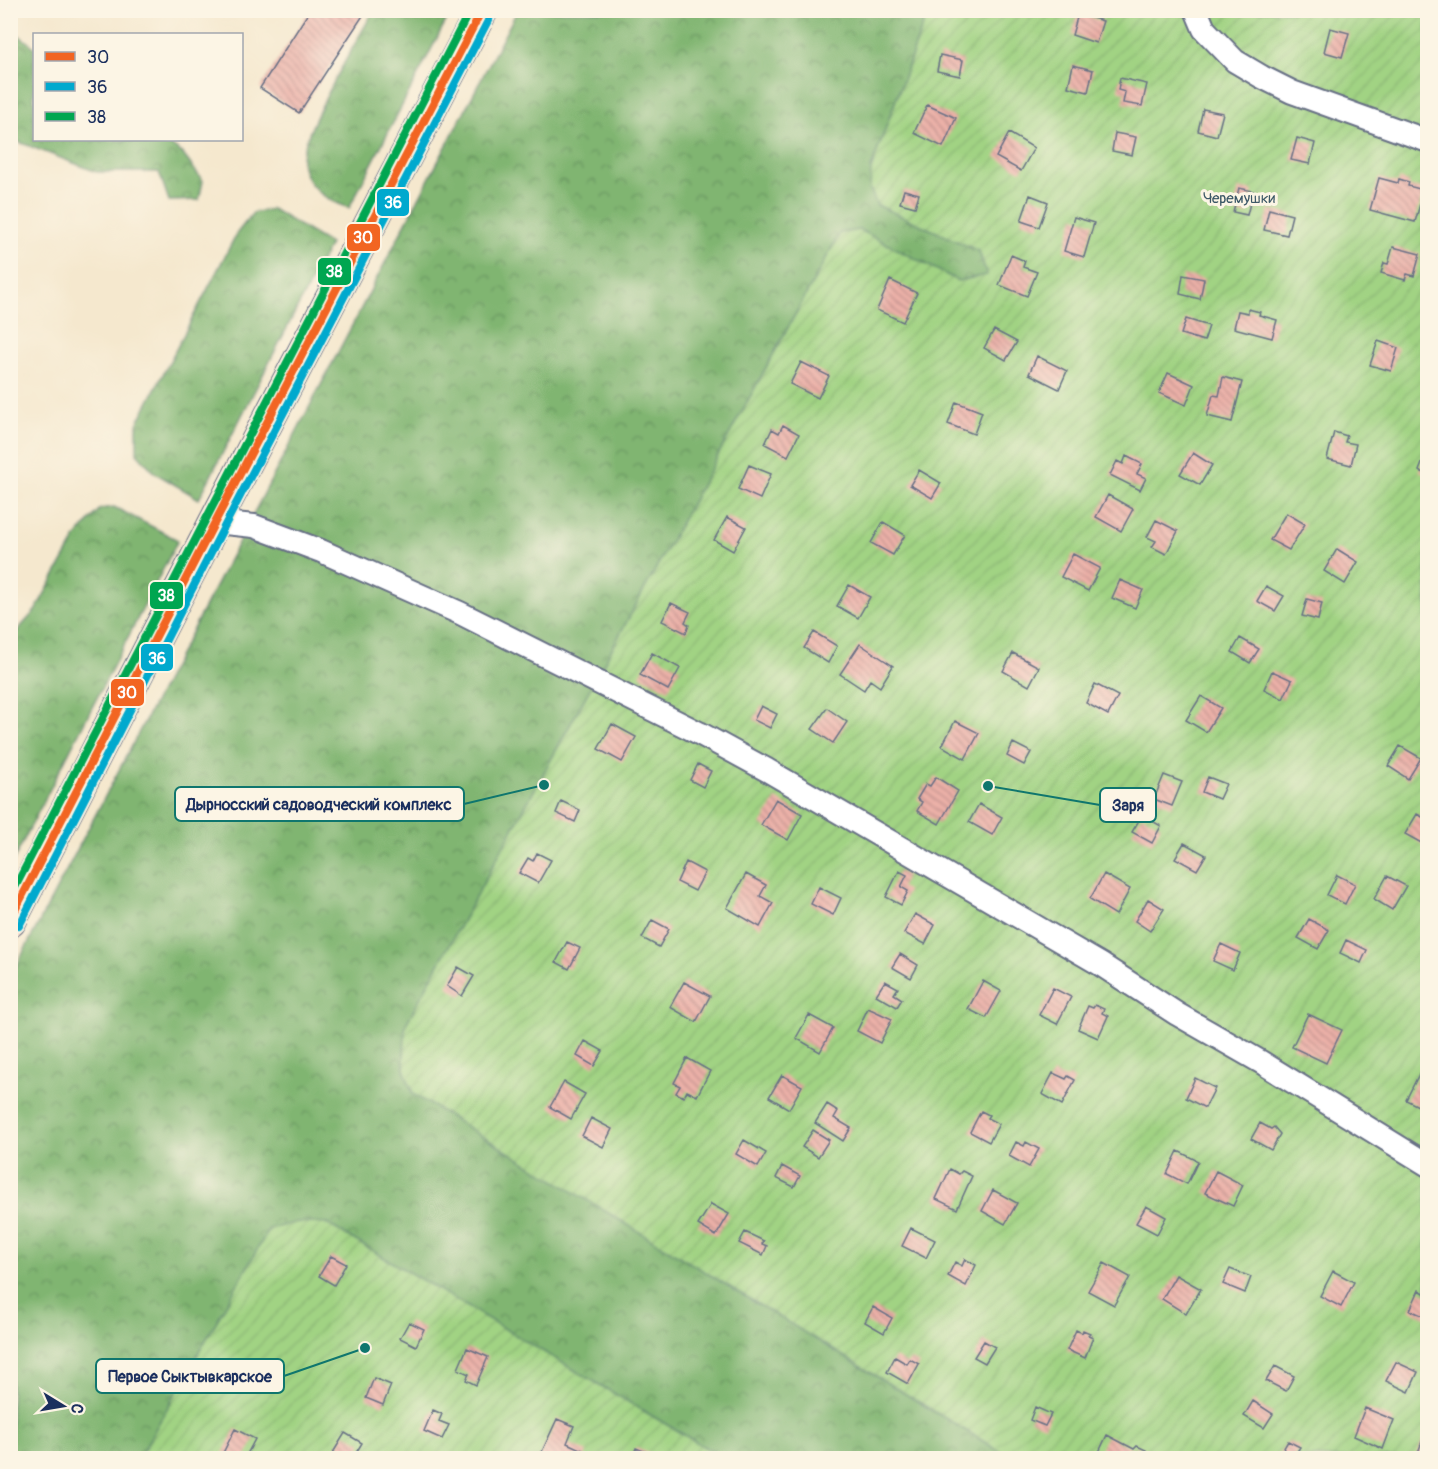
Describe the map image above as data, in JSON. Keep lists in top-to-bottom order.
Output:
{
  "parks": ["Черемушки"],
  "places": ["Дырносский садоводческий комплекс", "Заря", "Первое Сыктывкарское"],
  "lines": ["transit line 30", "transit line 38", "transit line 36"],
  "legend": ["30", "36", "38"],
  "north": "right"
}
